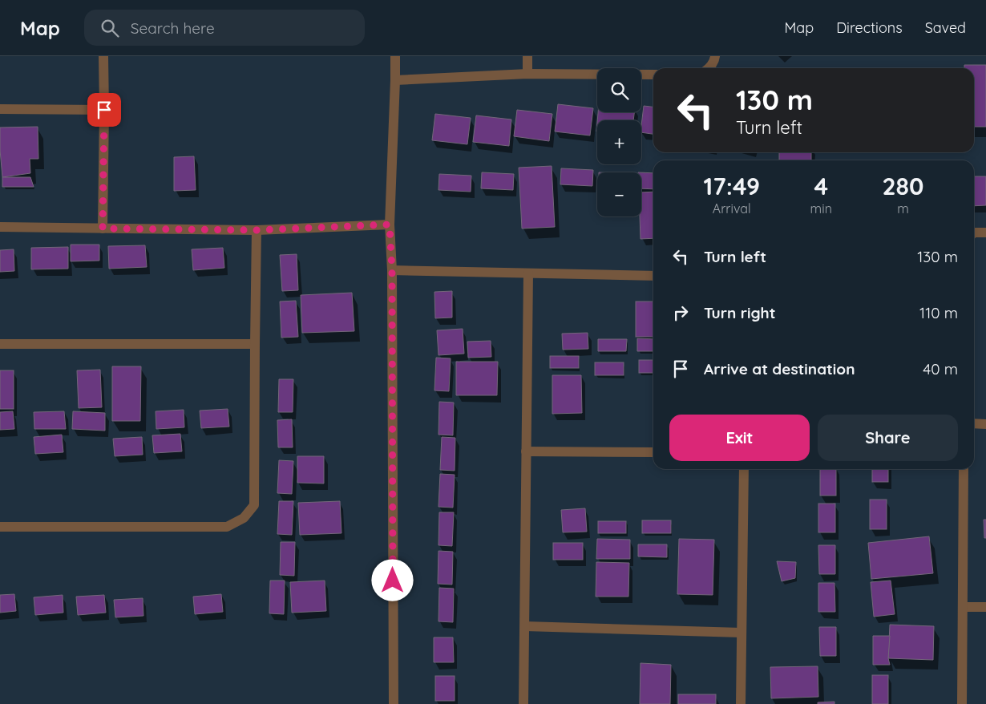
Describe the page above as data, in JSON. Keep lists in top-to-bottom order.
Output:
{
  "page": {
    "header": "Map",
    "search": "Search here",
    "nav": ["Map", "Directions", "Saved"],
    "map_buttons": ["+", "−"],
    "turn": ["130 m", "Turn left"],
    "eta": [
      "17:49",
      "Arrival",
      "4",
      "min",
      "280",
      "m"
    ],
    "list": [
      {
        "name": "Turn left",
        "value": "130 m"
      },
      {
        "name": "Turn right",
        "value": "110 m"
      },
      {
        "name": "Arrive at destination",
        "value": "40 m"
      }
    ],
    "buttons": ["Exit", "Share"]
  }
}
